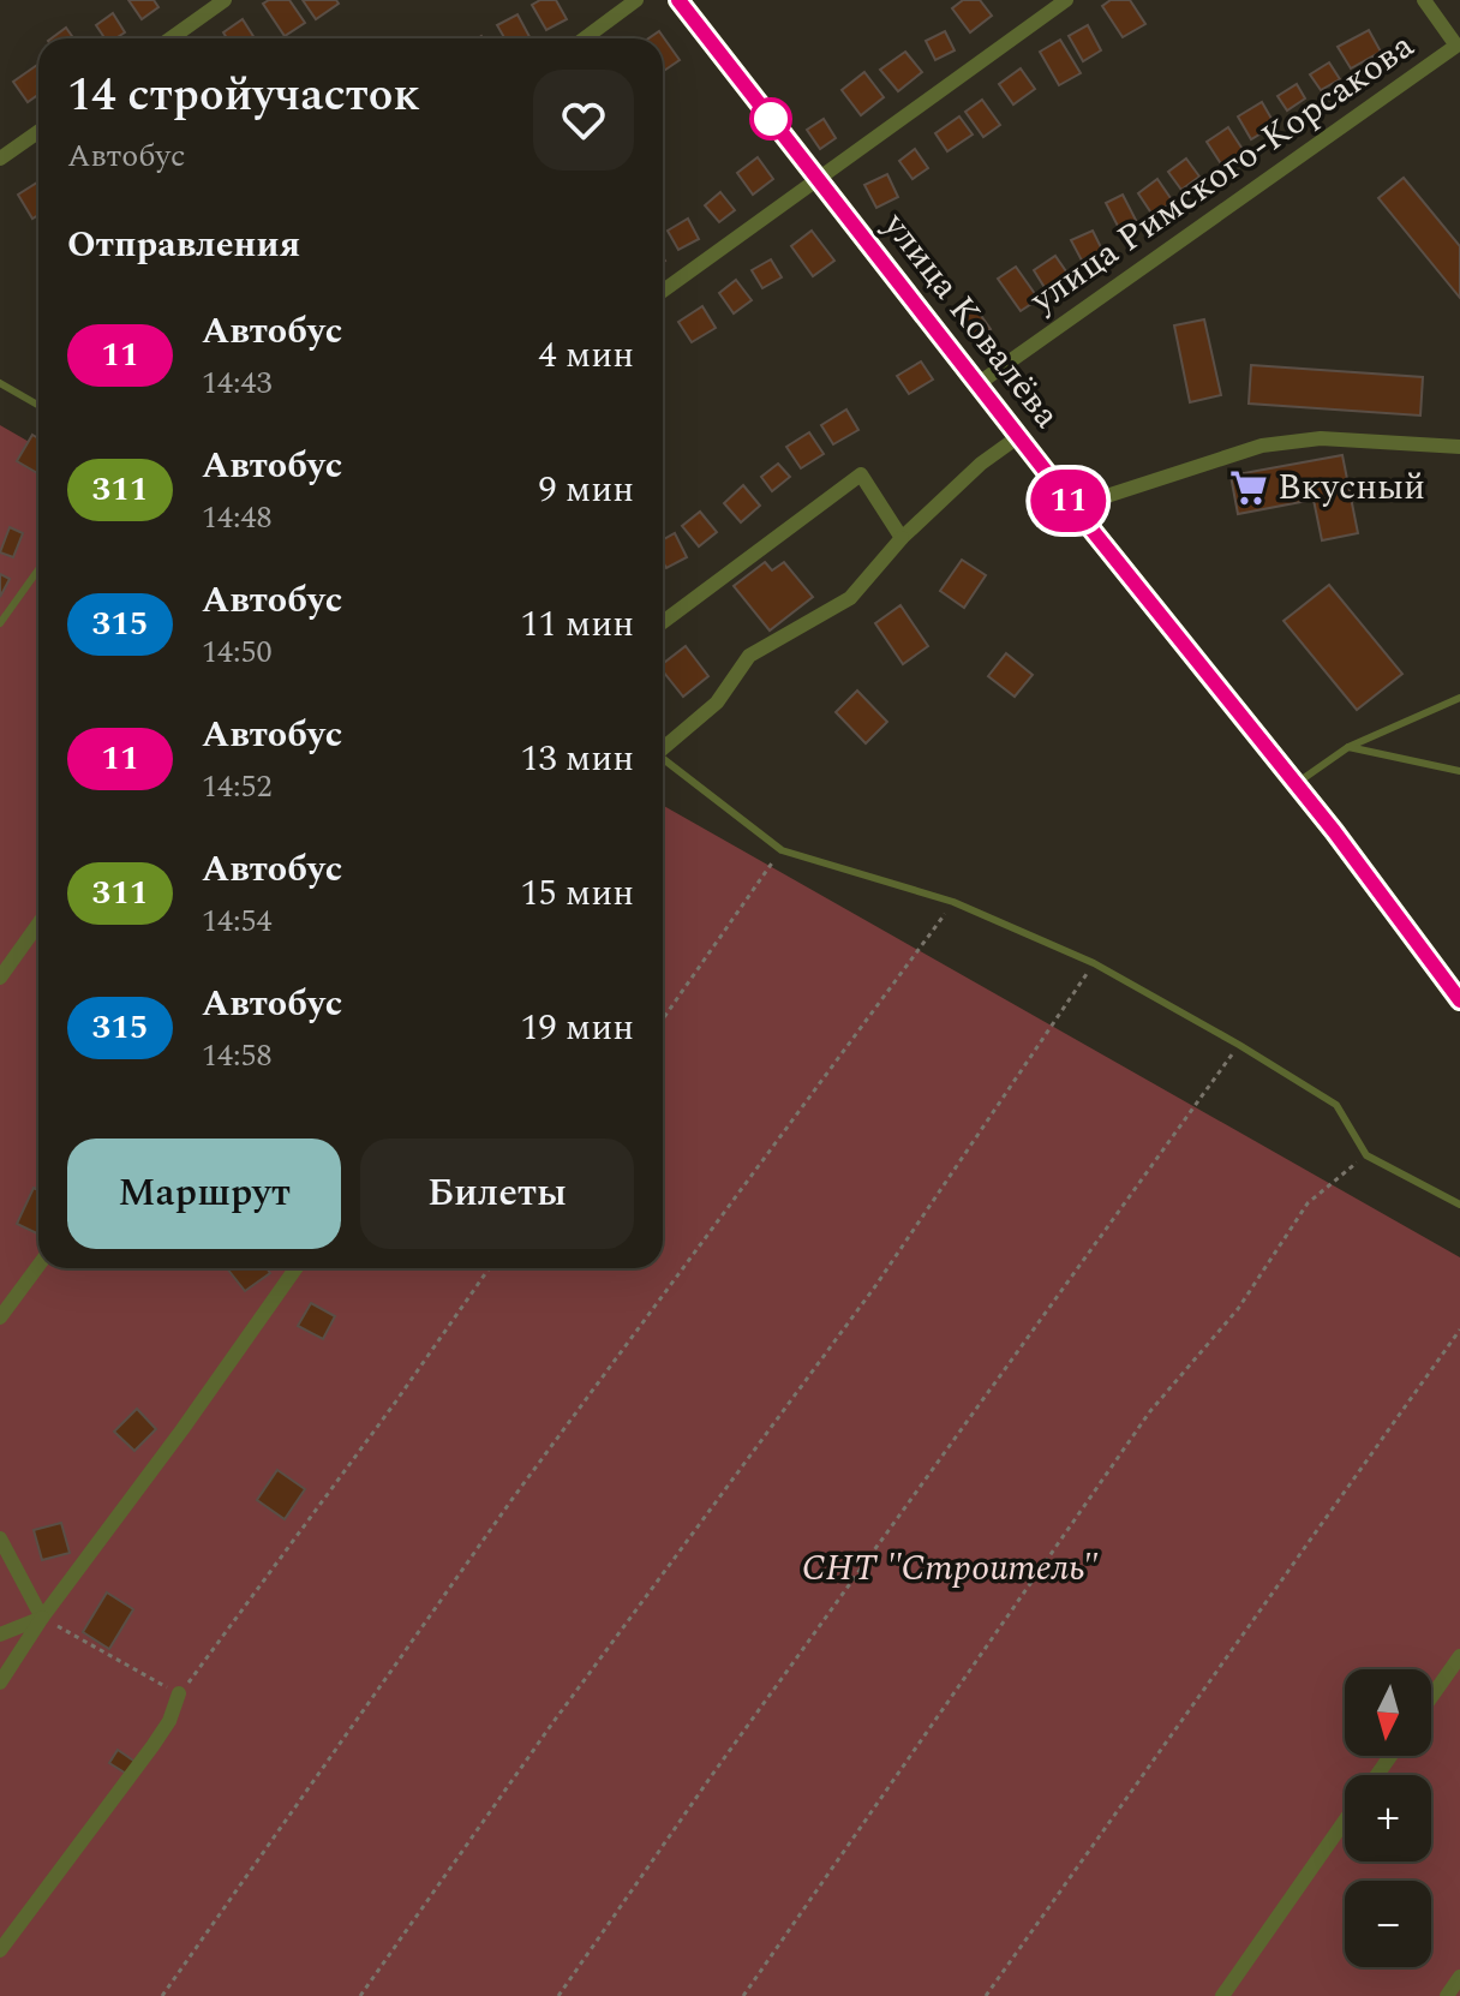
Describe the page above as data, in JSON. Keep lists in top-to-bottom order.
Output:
{
  "streets": {
    "street": ["улица Римского-Корсакова", "улица Ковалёва"]
  },
  "crossings": [
    ["улица Римского-Корсакова", "улица Ковалёва"]
  ],
  "parks": ["СНТ \"Строитель\""],
  "places": {
    "supermarket": ["Вкусный"]
  },
  "lines": ["bus line 11"],
  "north": "bottom",
  "page": {
    "on_map": "11",
    "heading": [
      ["14 стройучасток", "Автобус"],
      "Отправления"
    ],
    "list": [
      {
        "mark": "11",
        "name": "Автобус",
        "note": "14:43",
        "value": "4 мин"
      },
      {
        "mark": "311",
        "name": "Автобус",
        "note": "14:48",
        "value": "9 мин"
      },
      {
        "mark": "315",
        "name": "Автобус",
        "note": "14:50",
        "value": "11 мин"
      },
      {
        "mark": "11",
        "name": "Автобус",
        "note": "14:52",
        "value": "13 мин"
      },
      {
        "mark": "311",
        "name": "Автобус",
        "note": "14:54",
        "value": "15 мин"
      },
      {
        "mark": "315",
        "name": "Автобус",
        "note": "14:58",
        "value": "19 мин"
      }
    ],
    "buttons": ["Маршрут", "Билеты"],
    "map_buttons": ["+", "−"]
  }
}
